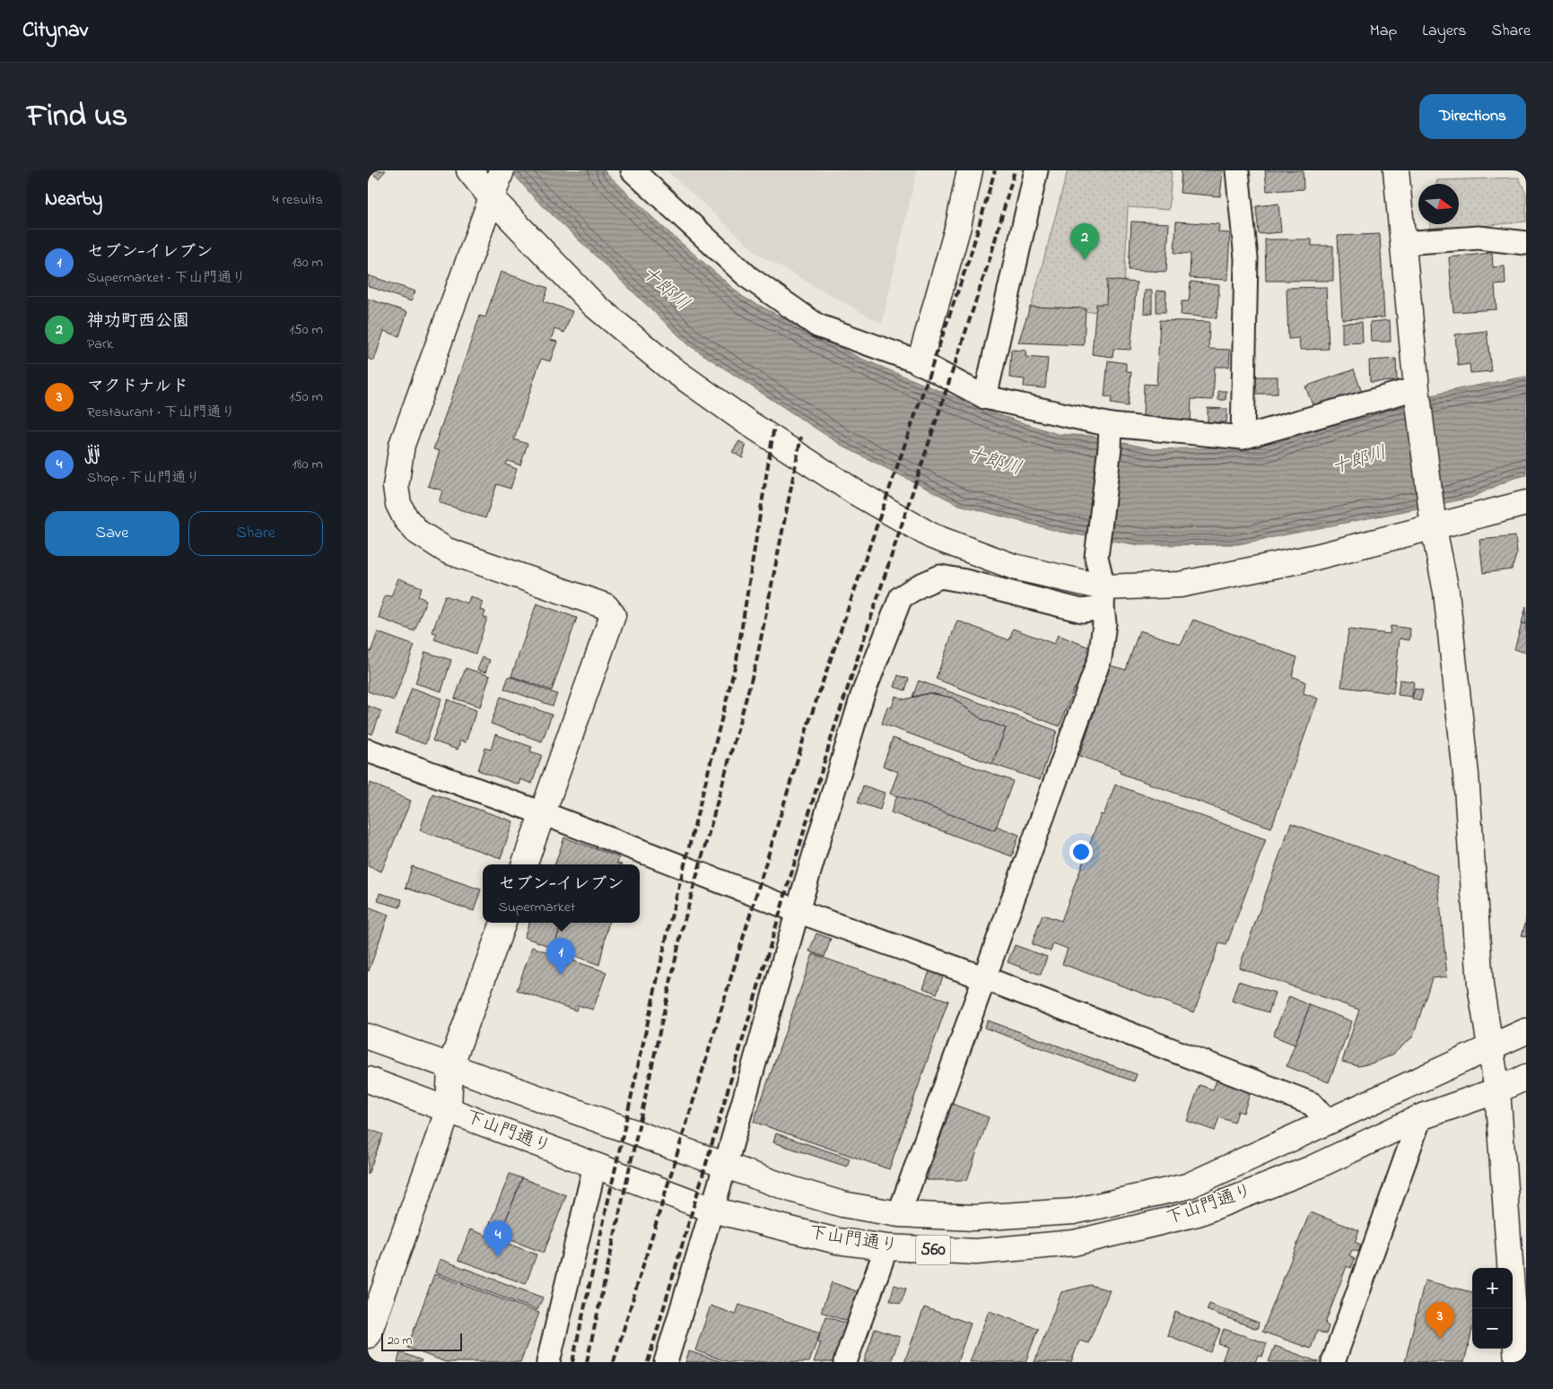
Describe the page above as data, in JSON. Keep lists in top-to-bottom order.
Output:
{
  "streets": {
    "street": ["下山門通り", "560"]
  },
  "water": ["十郎川"],
  "scale_bar": "20 m",
  "north": "right",
  "page": {
    "header": "Citynav",
    "nav": ["Map", "Layers", "Share"],
    "title": "Find us",
    "buttons": [
      "Directions",
      ["Save", "Share"]
    ],
    "heading": ["Nearby", "4 results"],
    "pins": [
      "2",
      "1",
      "4",
      "3"
    ],
    "list": [
      {
        "mark": "1",
        "name": "セブン-イレブン",
        "note": "Supermarket · 下山門通り",
        "value": "130 m"
      },
      {
        "mark": "2",
        "name": "神功町西公園",
        "note": "Park",
        "value": "150 m"
      },
      {
        "mark": "3",
        "name": "マクドナルド",
        "note": "Restaurant · 下山門通り",
        "value": "150 m"
      },
      {
        "mark": "4",
        "name": "jiji",
        "note": "Shop · 下山門通り",
        "value": "180 m"
      }
    ],
    "popup": ["セブン-イレブン", "Supermarket"],
    "map_buttons": ["+", "−"],
    "scale": "20 m"
  }
}
